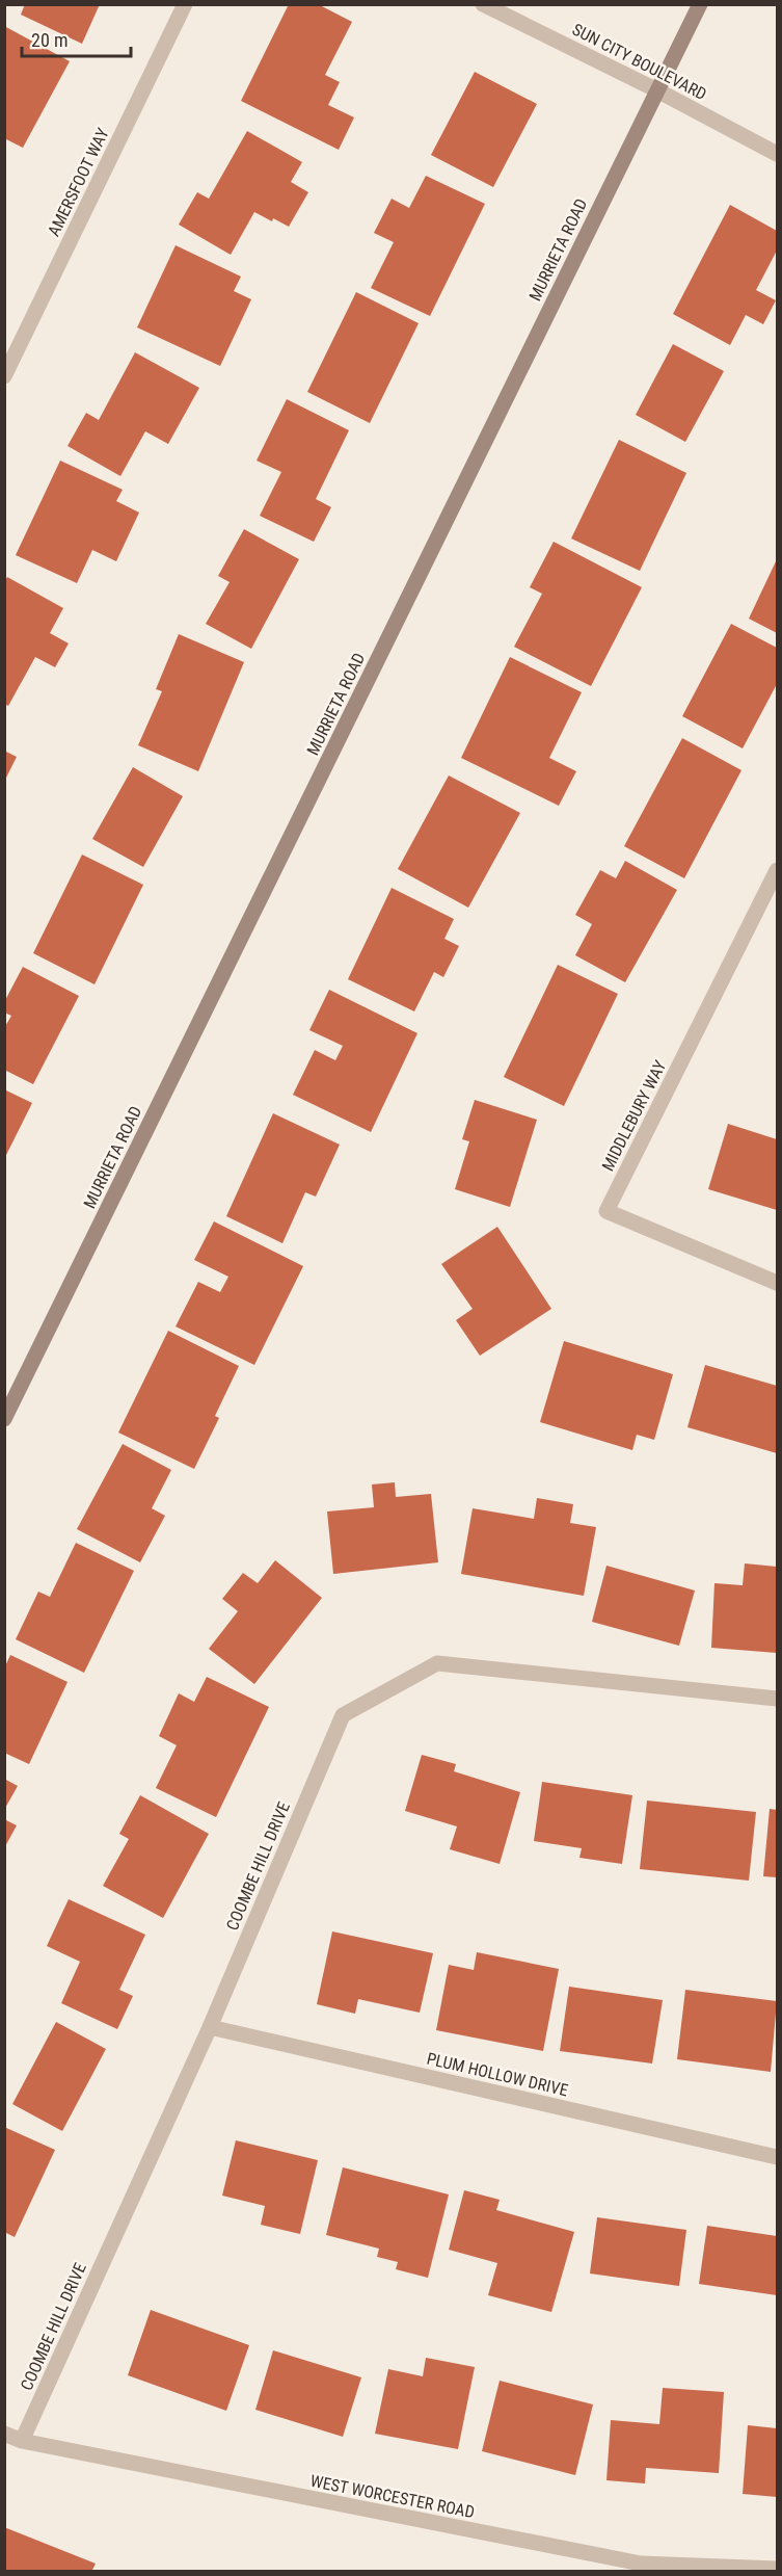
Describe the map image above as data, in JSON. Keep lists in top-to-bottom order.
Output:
{
  "streets": {
    "main road": ["MURRIETA ROAD"],
    "street": [
      "SUN CITY BOULEVARD",
      "AMERSFOOT WAY",
      "MIDDLEBURY WAY",
      "COOMBE HILL DRIVE",
      "PLUM HOLLOW DRIVE",
      "WEST WORCESTER ROAD"
    ]
  },
  "crossings": [
    ["SUN CITY BOULEVARD", "MURRIETA ROAD"],
    ["COOMBE HILL DRIVE", "PLUM HOLLOW DRIVE"],
    ["COOMBE HILL DRIVE", "WEST WORCESTER ROAD"]
  ],
  "scale_bar": "20 m"
}
